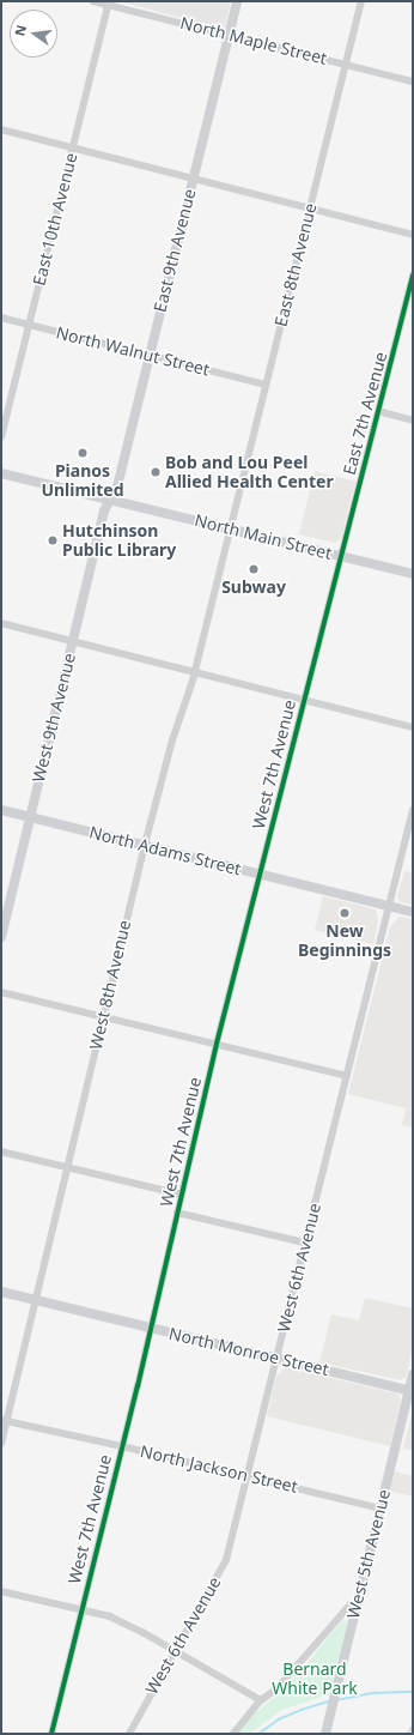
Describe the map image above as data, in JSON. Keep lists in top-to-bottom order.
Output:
{
  "streets": {
    "street": [
      "North Maple Street",
      "East 10th Avenue",
      "East 9th Avenue",
      "East 8th Avenue",
      "North Walnut Street",
      "East 7th Avenue",
      "North Main Street",
      "West 9th Avenue",
      "West 7th Avenue",
      "North Adams Street",
      "West 8th Avenue",
      "West 6th Avenue",
      "North Monroe Street",
      "North Jackson Street",
      "West 5th Avenue"
    ]
  },
  "crossings": [
    ["North Maple Street", "East 10th Avenue"],
    ["North Maple Street", "East 9th Avenue"],
    ["North Maple Street", "East 8th Avenue"],
    ["East 10th Avenue", "North Walnut Street"],
    ["East 9th Avenue", "North Walnut Street"],
    ["East 9th Avenue", "North Main Street"],
    ["East 9th Avenue", "West 9th Avenue"],
    ["East 8th Avenue", "North Walnut Street"],
    ["East 8th Avenue", "North Main Street"],
    ["East 8th Avenue", "West 8th Avenue"],
    ["East 7th Avenue", "North Main Street"],
    ["East 7th Avenue", "West 7th Avenue"],
    ["North Main Street", "West 9th Avenue"],
    ["North Main Street", "West 7th Avenue"],
    ["North Main Street", "West 8th Avenue"],
    ["West 9th Avenue", "North Adams Street"],
    ["West 7th Avenue", "North Adams Street"],
    ["West 7th Avenue", "North Monroe Street"],
    ["West 7th Avenue", "North Jackson Street"],
    ["North Adams Street", "West 8th Avenue"],
    ["North Adams Street", "West 6th Avenue"],
    ["West 8th Avenue", "North Monroe Street"],
    ["West 8th Avenue", "North Jackson Street"],
    ["West 6th Avenue", "North Monroe Street"],
    ["West 6th Avenue", "North Jackson Street"],
    ["North Monroe Street", "West 5th Avenue"],
    ["North Jackson Street", "West 5th Avenue"]
  ],
  "parks": ["Bernard White Park"],
  "places": [
    "Pianos Unlimited",
    "Bob and Lou Peel Allied Health Center",
    "Hutchinson Public Library",
    "Subway",
    "New Beginnings"
  ],
  "north": "left"
}
